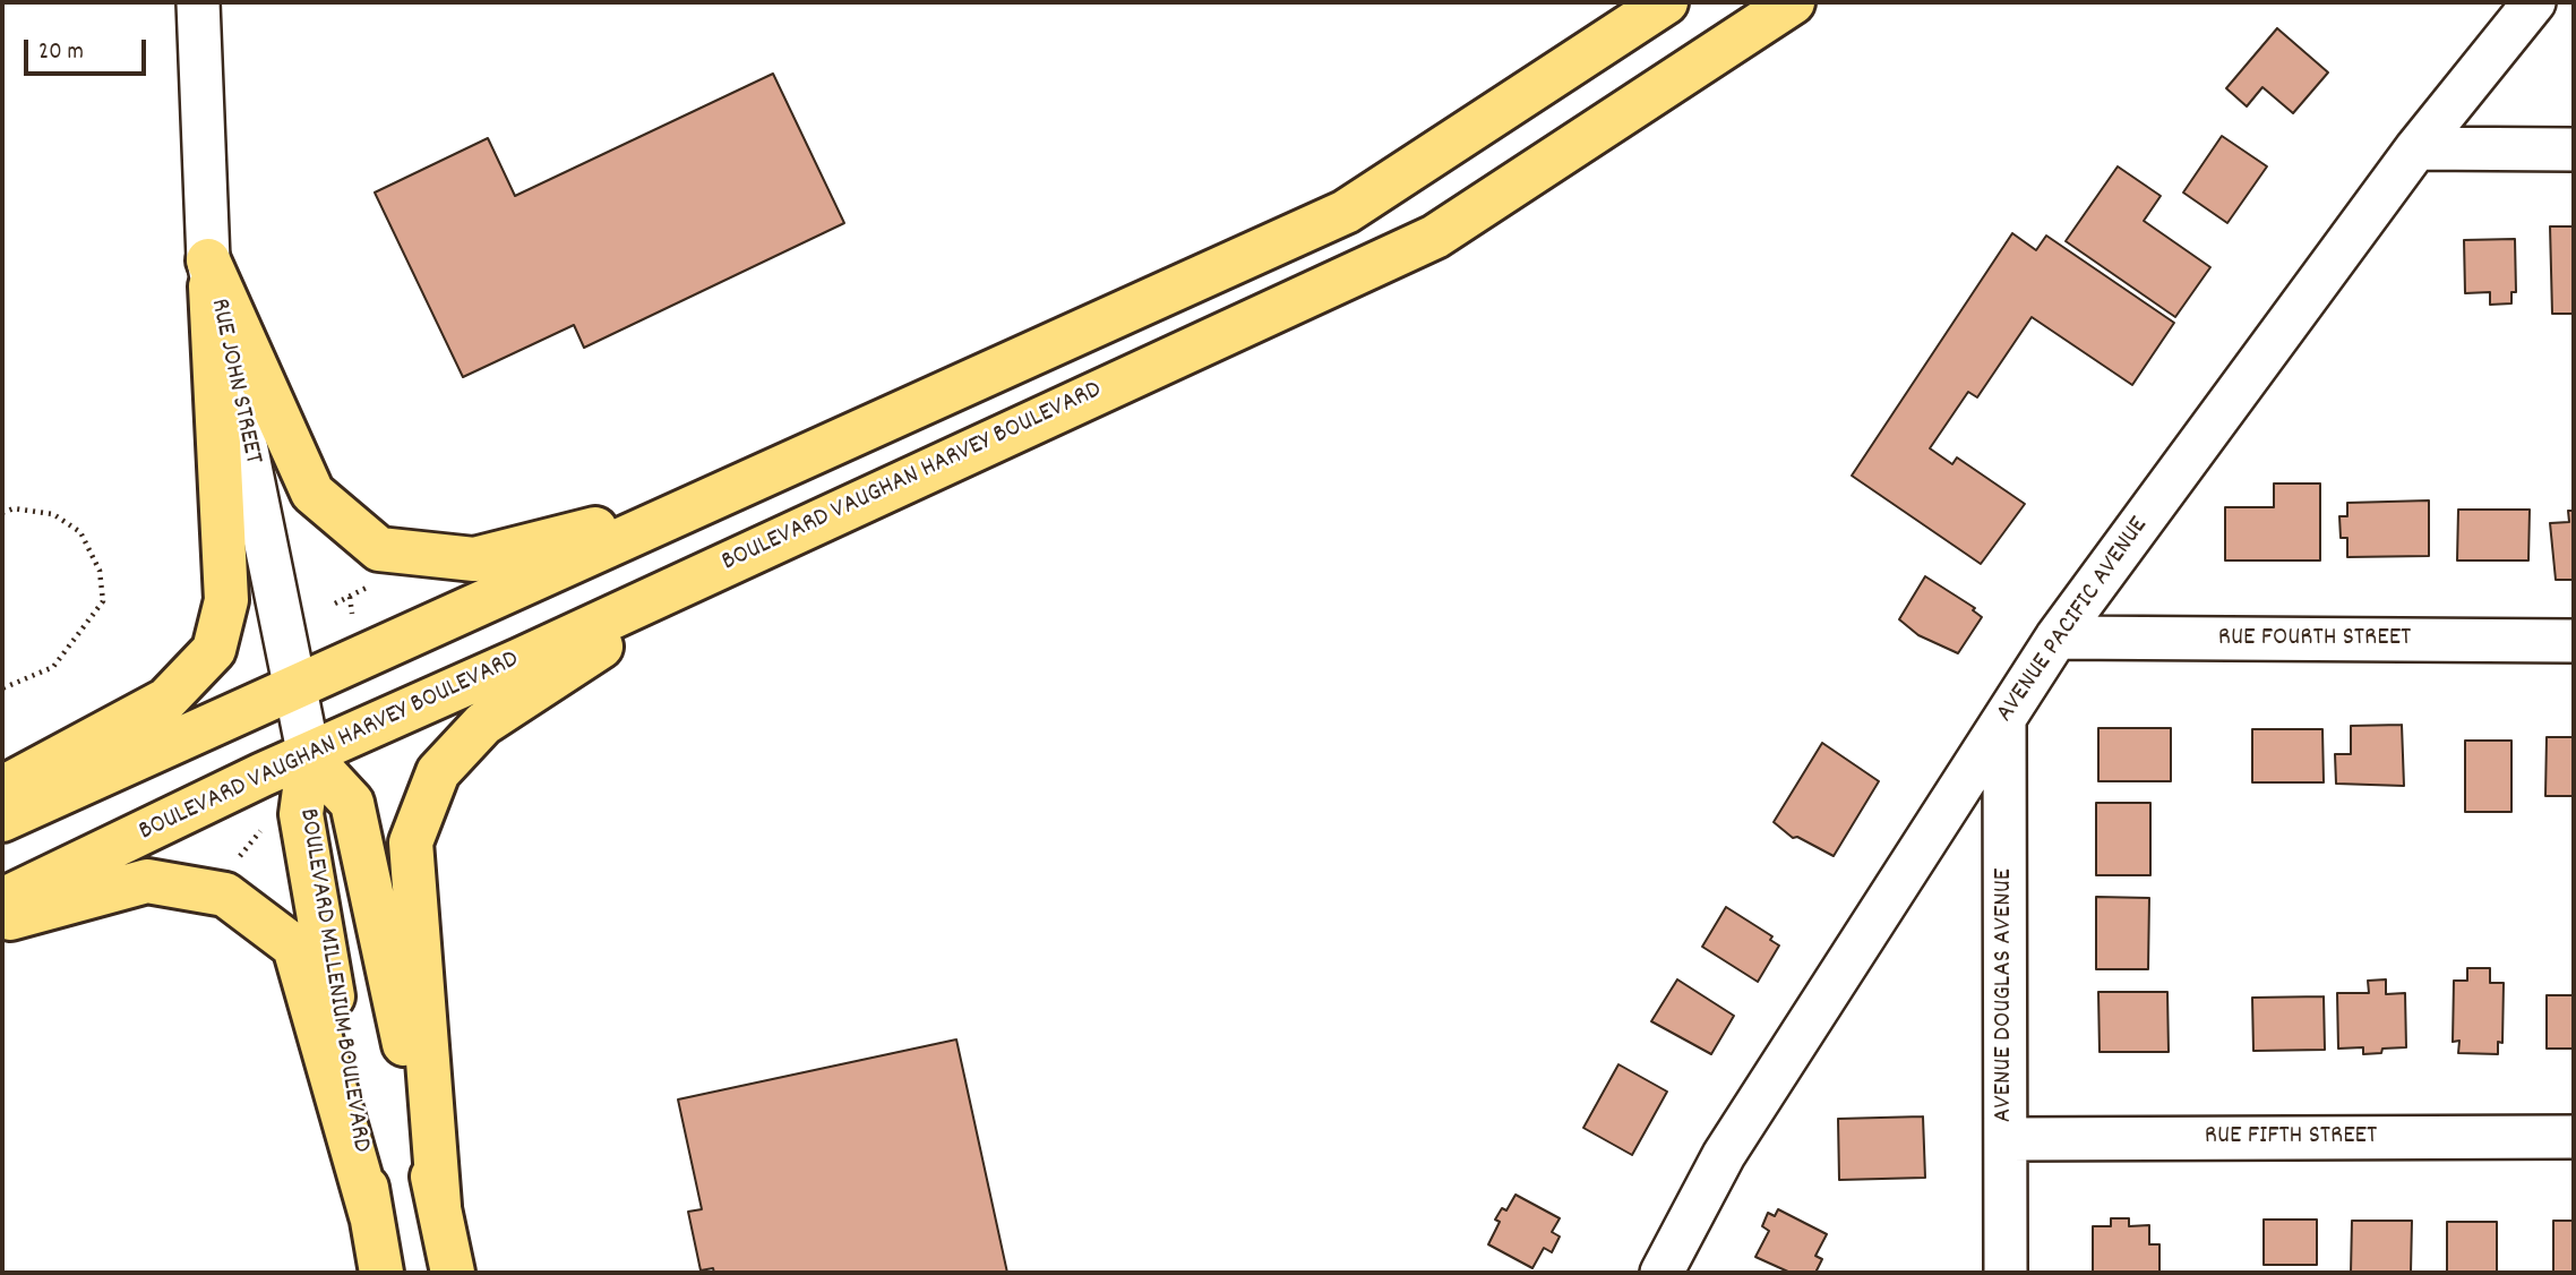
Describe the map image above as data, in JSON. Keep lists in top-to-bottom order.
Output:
{
  "streets": {
    "main road": ["BOULEVARD VAUGHAN HARVEY BOULEVARD", "BOULEVARD MILLENIUM BOULEVARD"],
    "street": [
      "RUE JOHN STREET",
      "AVENUE PACIFIC AVENUE",
      "RUE FOURTH STREET",
      "AVENUE DOUGLAS AVENUE",
      "RUE FIFTH STREET"
    ]
  },
  "crossings": [
    ["RUE JOHN STREET", "BOULEVARD VAUGHAN HARVEY BOULEVARD"],
    ["RUE JOHN STREET", "BOULEVARD MILLENIUM BOULEVARD"],
    ["BOULEVARD VAUGHAN HARVEY BOULEVARD", "BOULEVARD MILLENIUM BOULEVARD"],
    ["AVENUE PACIFIC AVENUE", "RUE FOURTH STREET"],
    ["AVENUE PACIFIC AVENUE", "AVENUE DOUGLAS AVENUE"],
    ["AVENUE DOUGLAS AVENUE", "RUE FIFTH STREET"]
  ],
  "scale_bar": "20 m"
}
